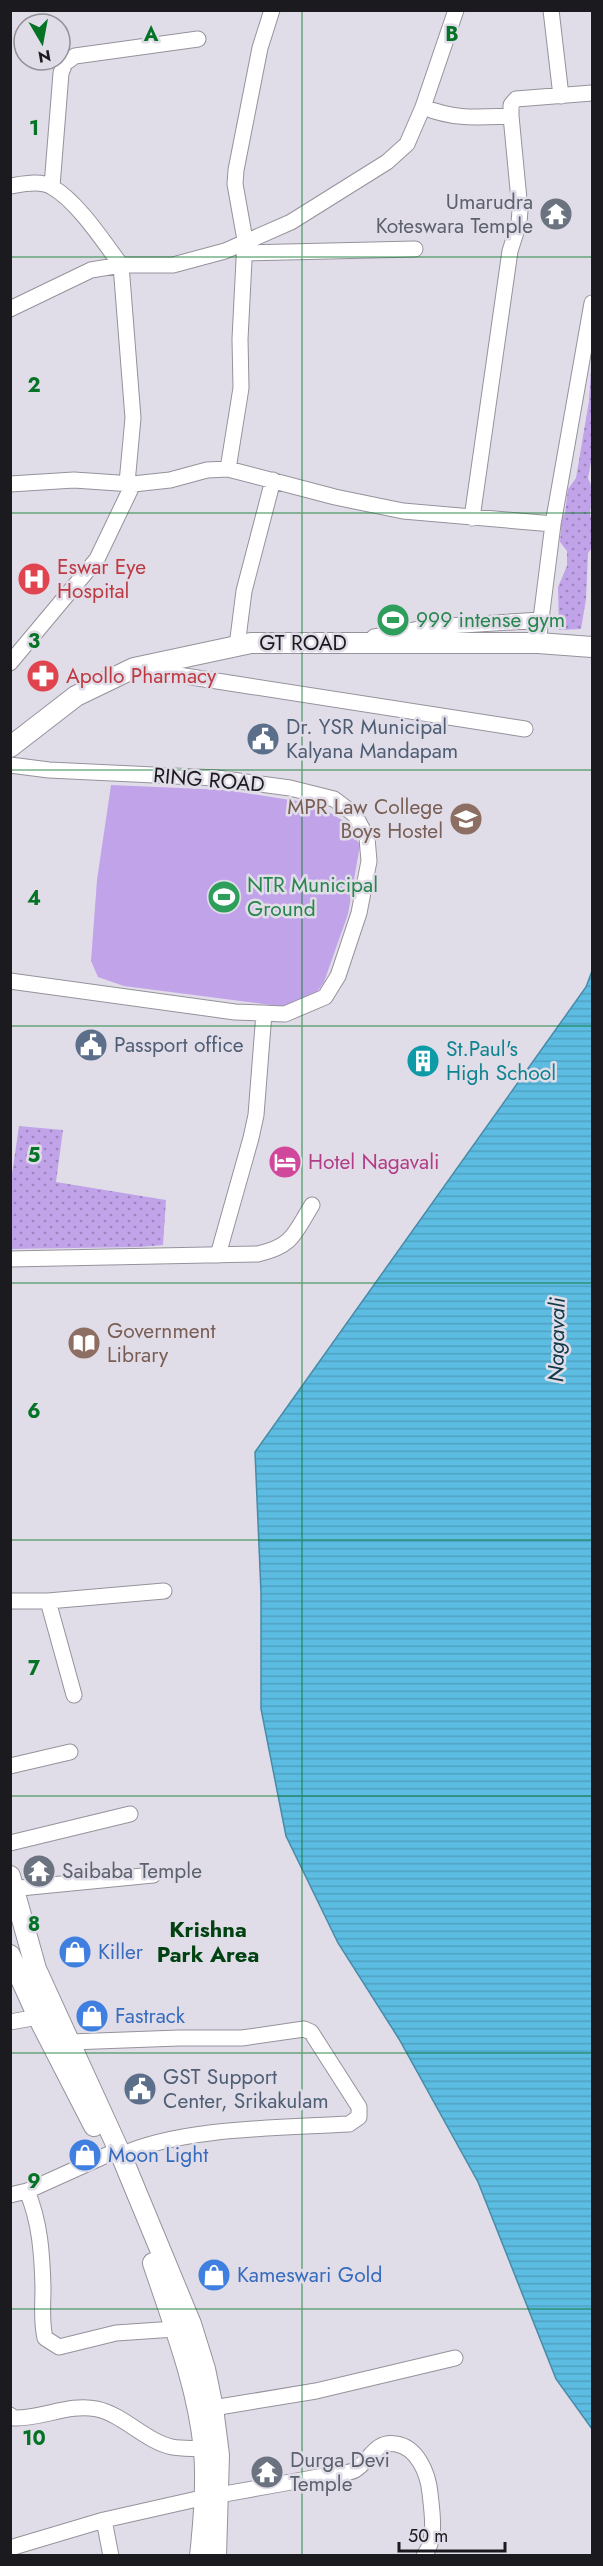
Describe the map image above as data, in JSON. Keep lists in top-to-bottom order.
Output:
{
  "streets": {
    "main road": ["GT ROAD"],
    "street": ["RING ROAD"]
  },
  "districts": ["Krishna Park Area"],
  "water": ["Nagavali"],
  "places": {
    "temple": ["Umarudra Koteswara Temple", "Saibaba Temple", "Durga Devi Temple"],
    "hospital": ["Eswar Eye Hospital"],
    "sports": ["999 intense gym", "NTR Municipal Ground"],
    "pharmacy": ["Apollo Pharmacy"],
    "public building": ["Dr. YSR Municipal Kalyana Mandapam", "Passport office", "GST Support Center, Srikakulam"],
    "school or university": ["MPR Law College Boys Hostel"],
    "building": ["St.Paul's High School"],
    "hotel": ["Hotel Nagavali"],
    "library": ["Government Library"],
    "shop": [
      "Killer",
      "Fastrack",
      "Moon Light",
      "Kameswari Gold"
    ]
  },
  "scale_bar": "50 m",
  "north": "bottom",
  "grid": {
    "columns": ["A", "B"],
    "rows": [
      "1",
      "2",
      "3",
      "4",
      "5",
      "6",
      "7",
      "8",
      "9",
      "10"
    ]
  }
}
